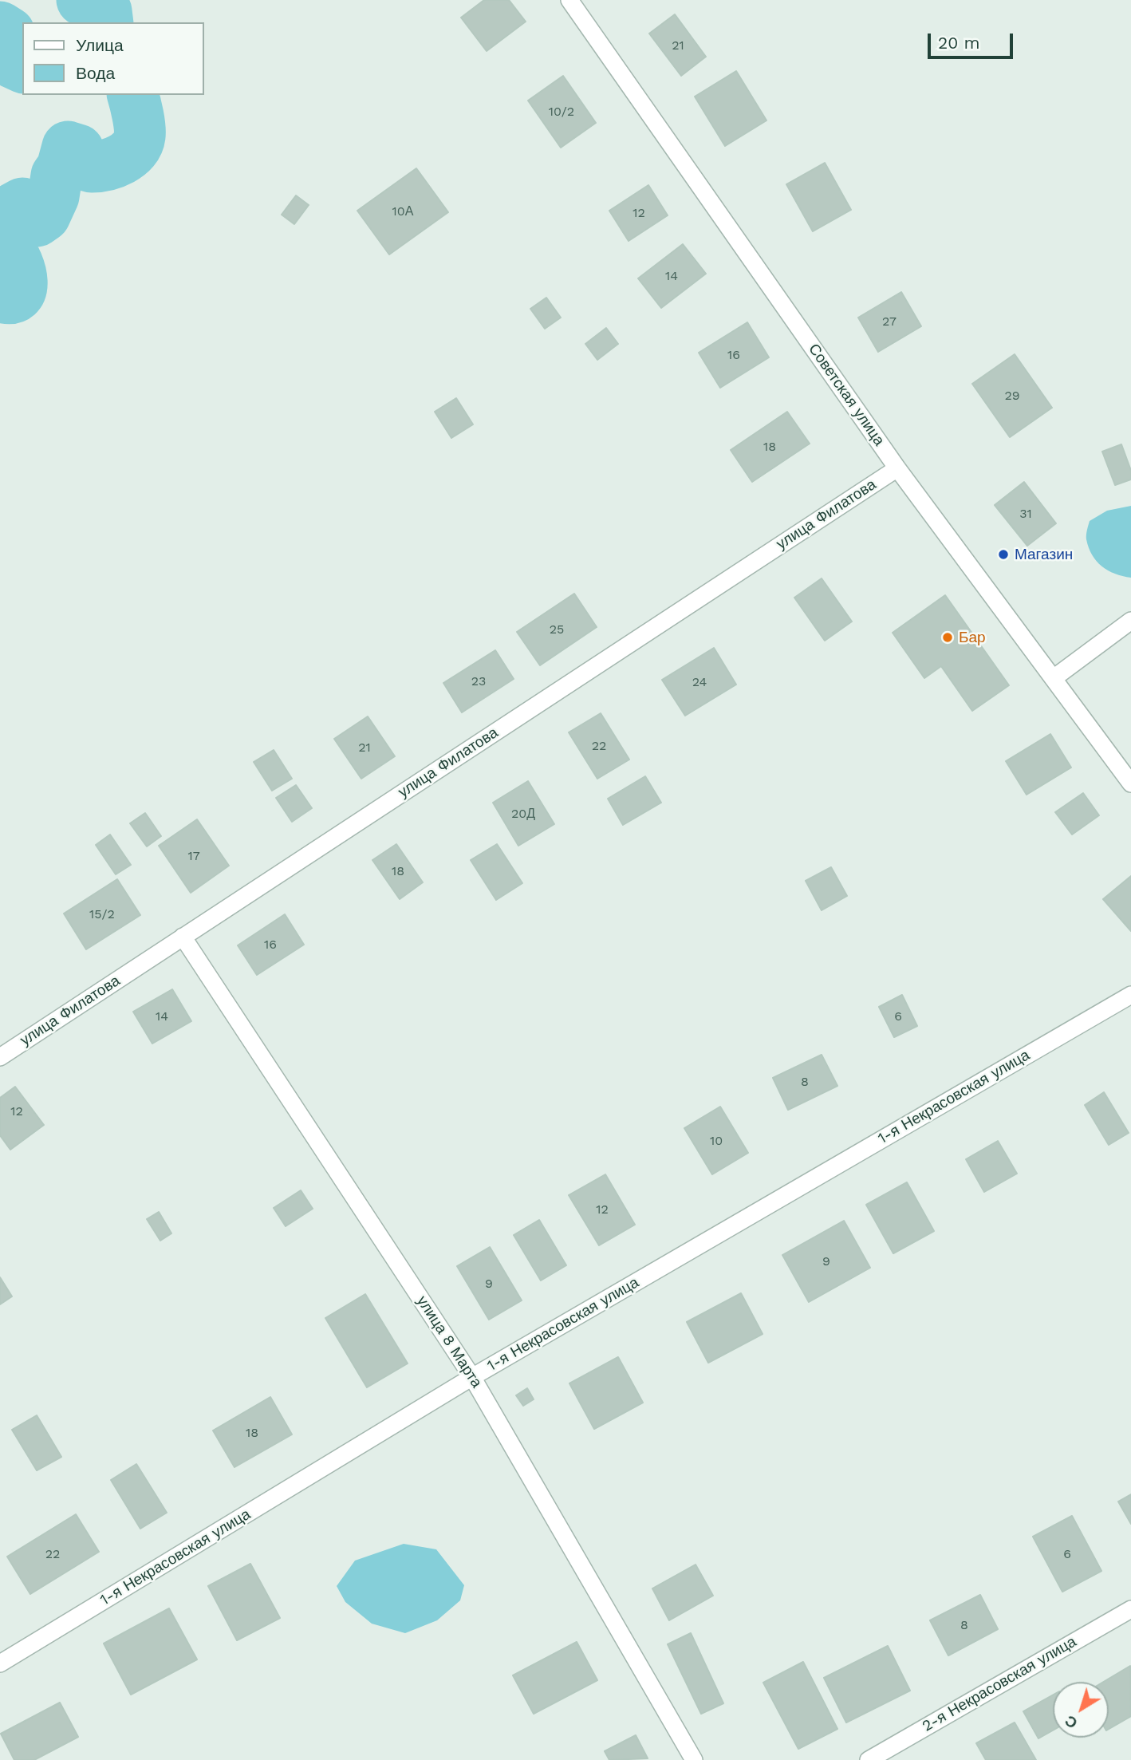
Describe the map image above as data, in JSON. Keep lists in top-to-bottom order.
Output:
{
  "streets": {
    "street": [
      "Советская улица",
      "улица Филатова",
      "1-я Некрасовская улица",
      "улица 8 Марта",
      "2-я Некрасовская улица"
    ]
  },
  "crossings": [
    ["Советская улица", "улица Филатова"],
    ["улица Филатова", "улица 8 Марта"],
    ["1-я Некрасовская улица", "улица 8 Марта"]
  ],
  "places": ["Магазин", "Бар"],
  "house_numbers": [
    "21",
    "10/2",
    "10А",
    "12",
    "14",
    "27",
    "16",
    "29",
    "18",
    "31",
    "25",
    "23",
    "24",
    "22",
    "21",
    "20Д",
    "17",
    "18",
    "15/2",
    "16",
    "14",
    "6",
    "8",
    "12",
    "10",
    "12",
    "9",
    "9",
    "18",
    "22",
    "6",
    "8"
  ],
  "legend": ["Улица", "Вода"],
  "scale_bar": "20 m",
  "north": "bottom left"
}
